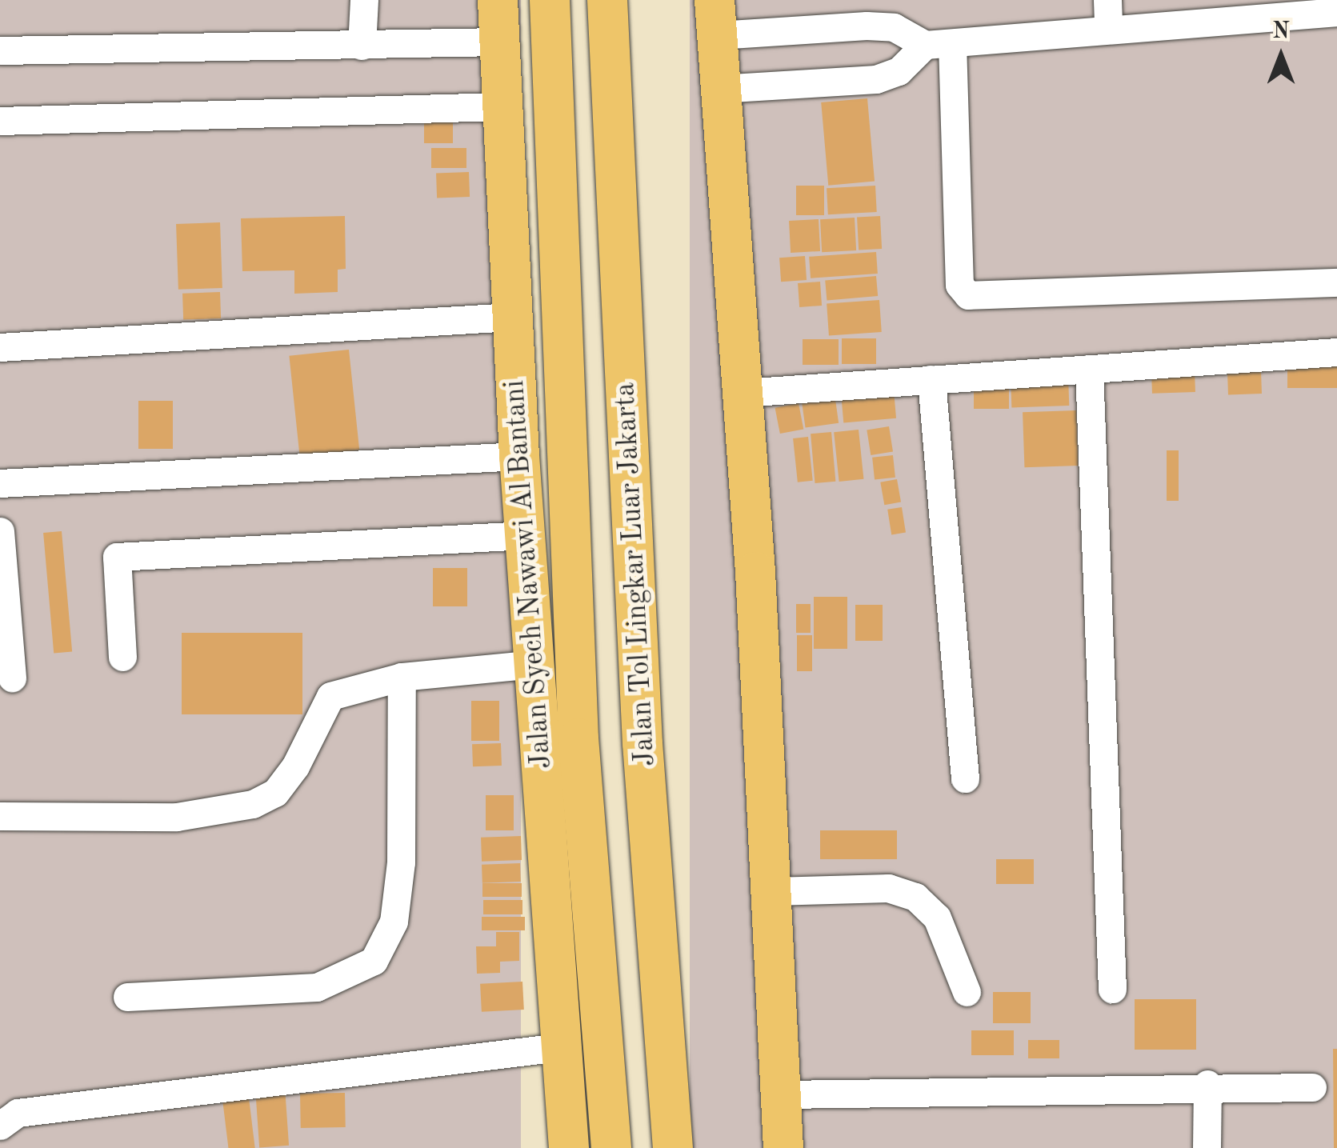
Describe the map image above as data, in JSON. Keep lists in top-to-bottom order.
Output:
{
  "streets": {
    "highway": ["Jalan Syech Nawawi Al Bantani", "Jalan Tol Lingkar Luar Jakarta"]
  },
  "north": "top"
}
